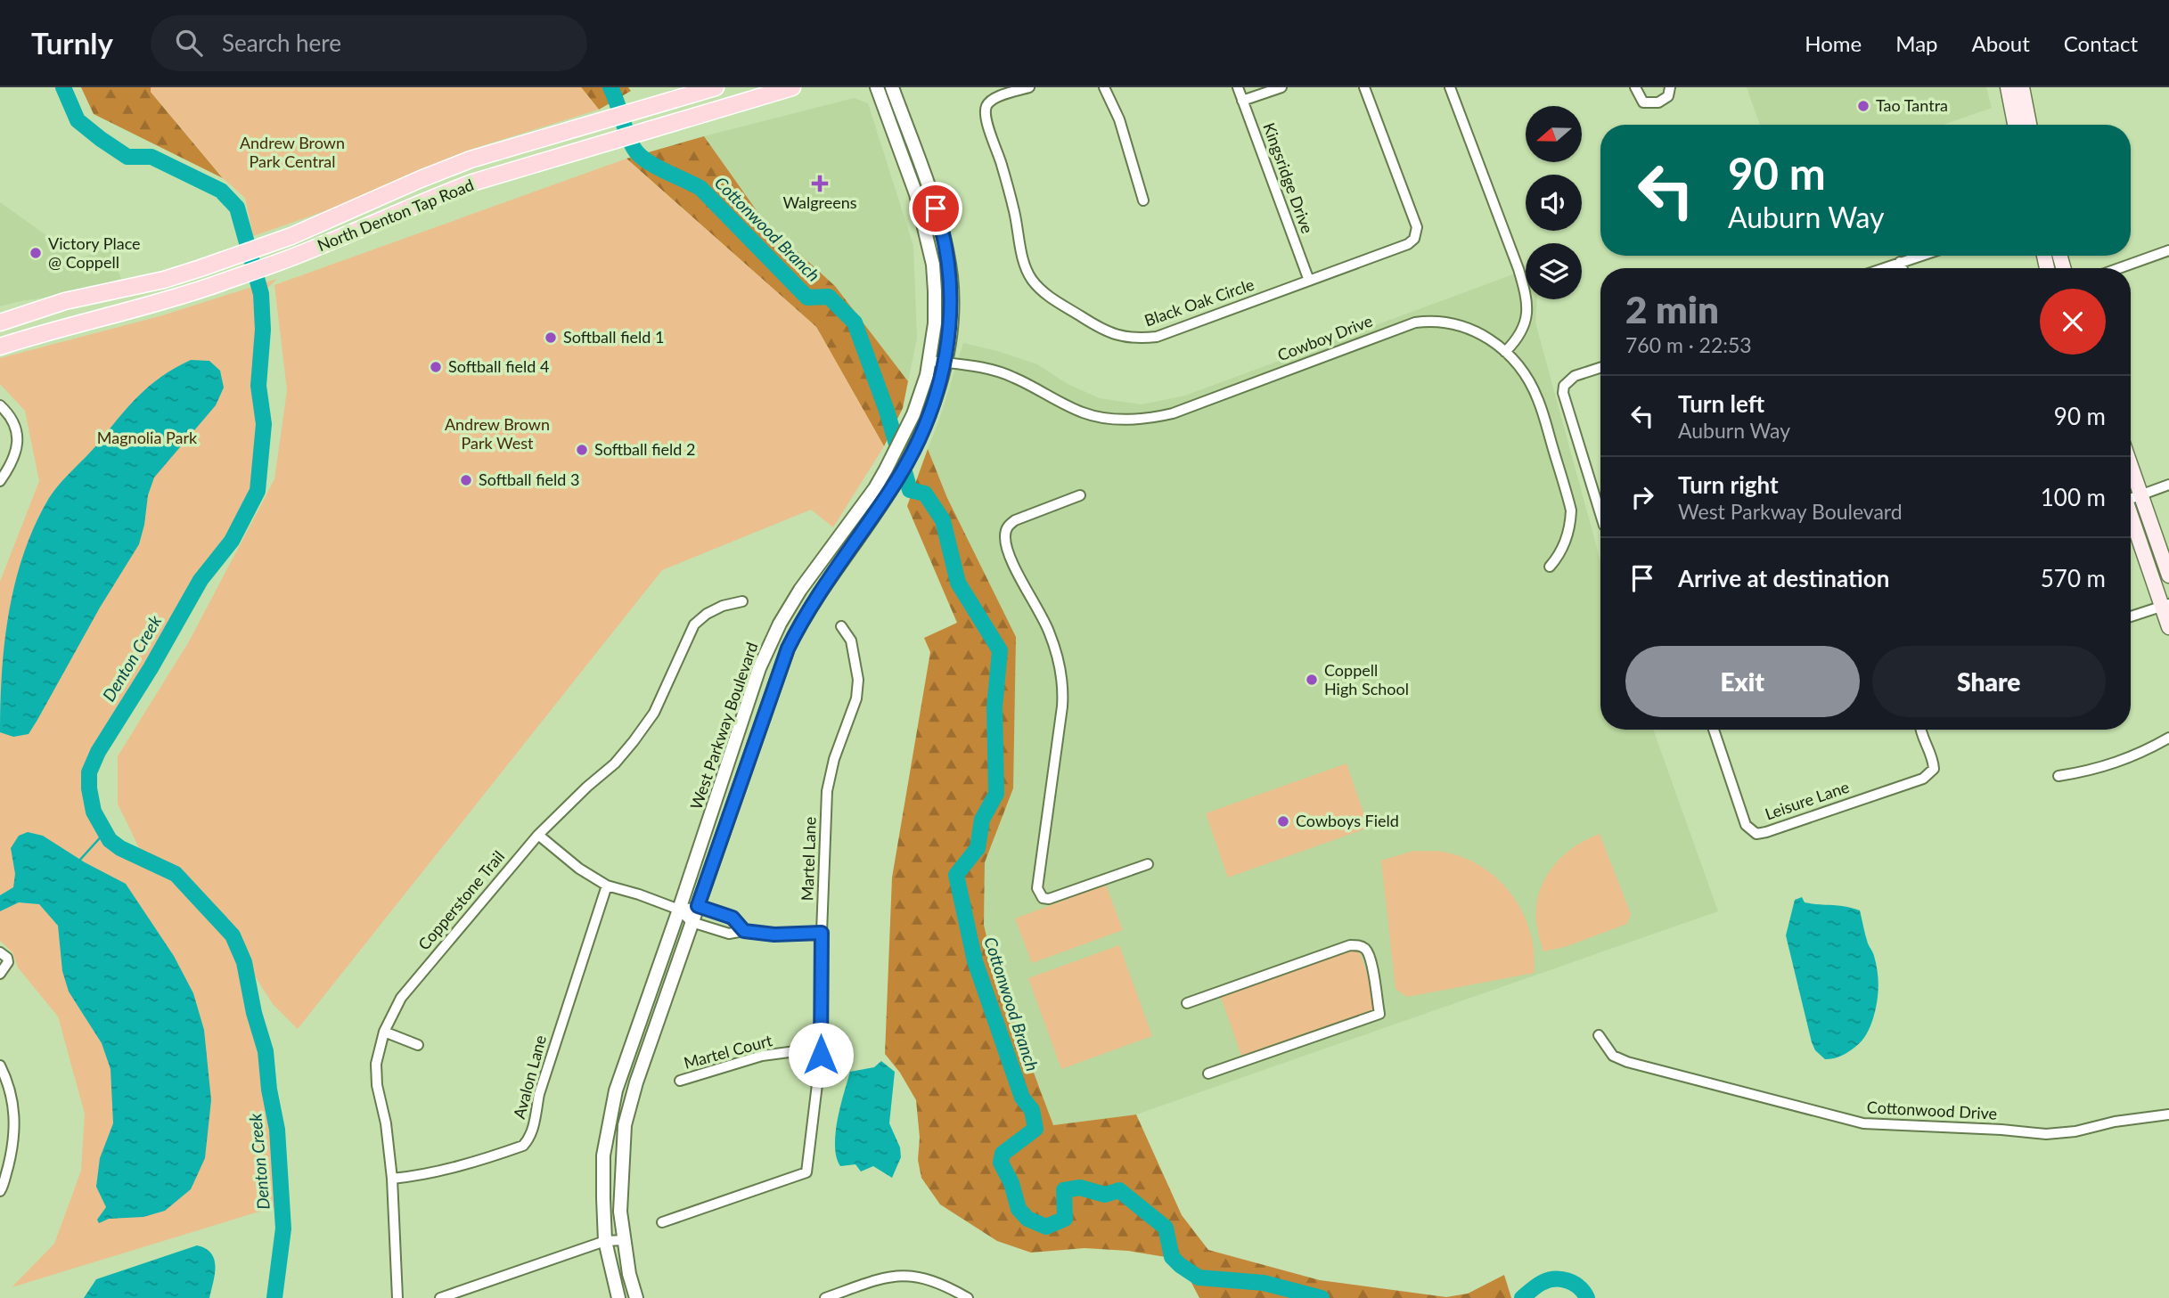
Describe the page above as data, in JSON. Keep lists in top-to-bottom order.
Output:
{
  "streets": {
    "main road": ["North Denton Tap Road"],
    "street": [
      "Kingsridge Drive",
      "Black Oak Circle",
      "Cowboy Drive",
      "West Parkway Boulevard",
      "Leisure Lane",
      "Martel Lane",
      "Copperstone Trail",
      "Martel Court",
      "Avalon Lane",
      "Cottonwood Drive"
    ]
  },
  "crossings": [
    ["Kingsridge Drive", "Black Oak Circle"],
    ["Cowboy Drive", "West Parkway Boulevard"],
    ["Martel Lane", "Martel Court"],
    ["Copperstone Trail", "Avalon Lane"]
  ],
  "water": ["Cottonwood Branch", "Denton Creek"],
  "parks": ["Andrew Brown Park Central", "Andrew Brown Park West", "Magnolia Park"],
  "places": {
    "other": [
      "Tao Tantra",
      "Victory Place @ Coppell",
      "Softball field 1",
      "Softball field 4",
      "Softball field 2",
      "Softball field 3",
      "Coppell High School",
      "Cowboys Field"
    ],
    "health": ["Walgreens"]
  },
  "north": "left",
  "page": {
    "header": "Turnly",
    "search": "Search here",
    "nav": [
      "Home",
      "Map",
      "About",
      "Contact"
    ],
    "turn": ["90 m", "Auburn Way"],
    "heading": ["2 min", "760 m · 22:53"],
    "list": [
      {
        "name": "Turn left",
        "note": "Auburn Way",
        "value": "90 m"
      },
      {
        "name": "Turn right",
        "note": "West Parkway Boulevard",
        "value": "100 m"
      },
      {
        "name": "Arrive at destination",
        "value": "570 m"
      }
    ],
    "buttons": ["Exit", "Share"]
  }
}
